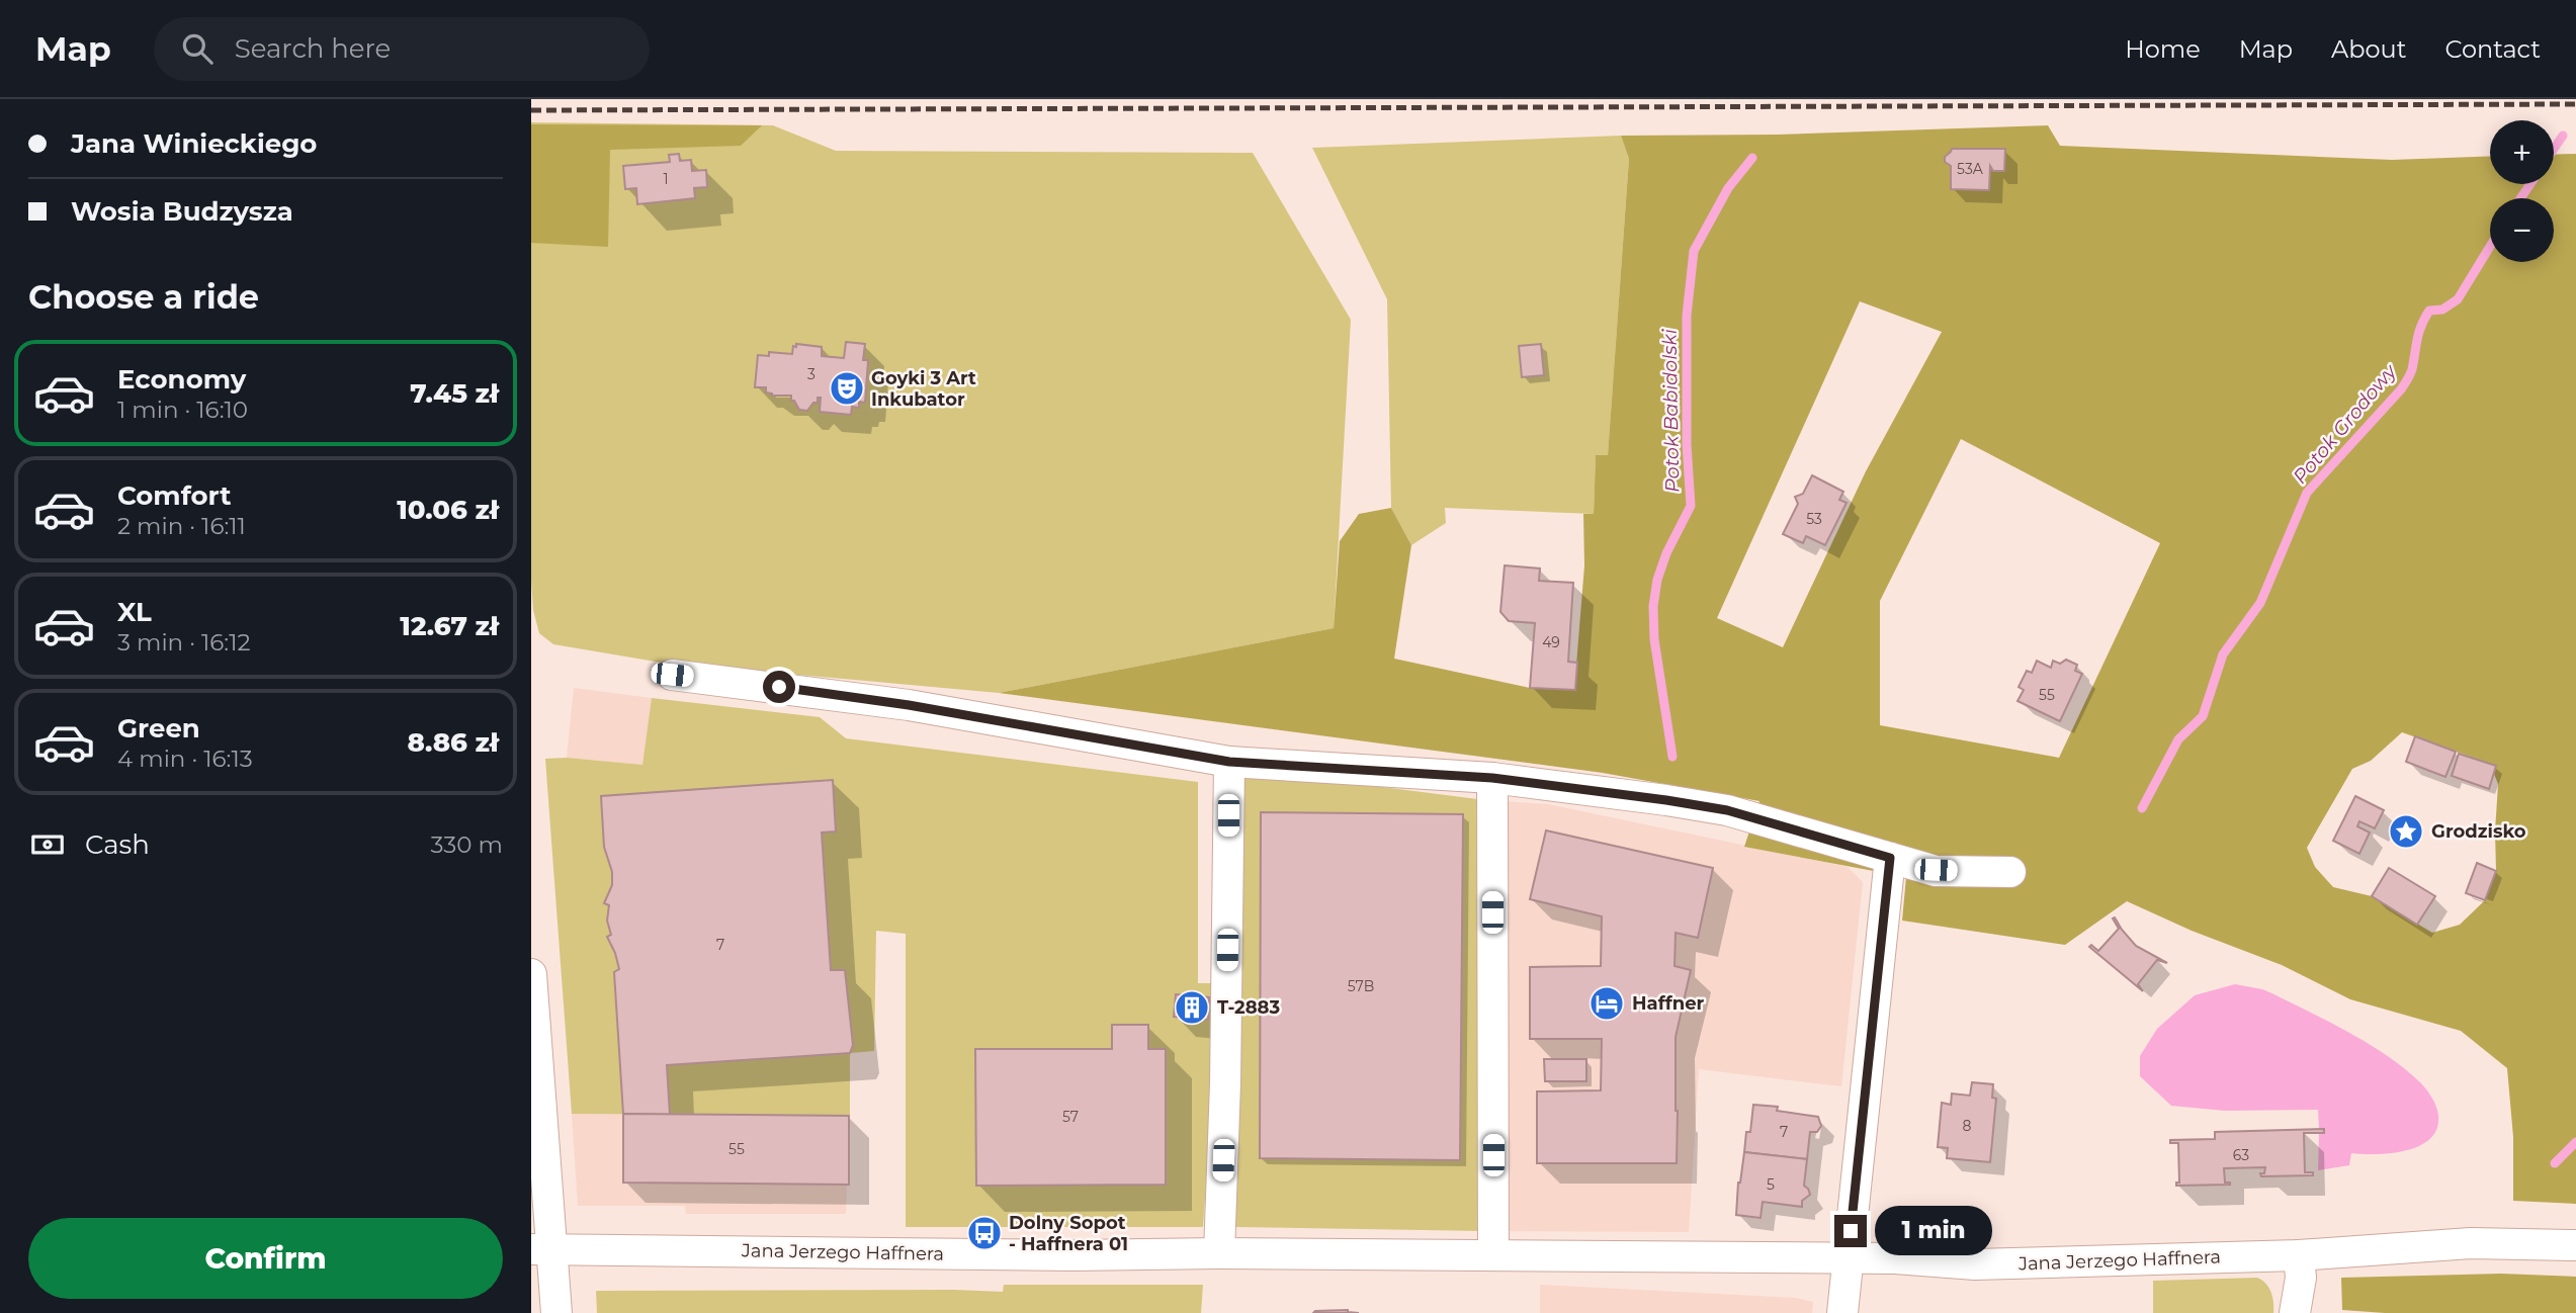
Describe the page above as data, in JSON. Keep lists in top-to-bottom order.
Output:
{
  "streets": {
    "street": ["Jana Jerzego Haffnera"]
  },
  "water": ["Potok Babidolski", "Potok Grodowy"],
  "places": {
    "theatre": ["Goyki 3 Art Inkubator"],
    "place": ["Grodzisko"],
    "hotel": ["Haffner"],
    "building": ["T-2883"],
    "bus stop": ["Dolny Sopot - Haffnera 01"]
  },
  "house_numbers": [
    "53A",
    "1",
    "3",
    "53",
    "49",
    "55",
    "7",
    "57B",
    "57",
    "8",
    "7",
    "55",
    "63",
    "5"
  ],
  "page": {
    "header": "Map",
    "search": "Search here",
    "nav": [
      "Home",
      "Map",
      "About",
      "Contact"
    ],
    "banner": ["Jana Winieckiego", "Wosia Budzysza"],
    "map_buttons": ["+", "−"],
    "heading": "Choose a ride",
    "list": [
      {
        "name": "Economy",
        "note": "1 min · 16:10",
        "value": "7.45 zł"
      },
      {
        "name": "Comfort",
        "note": "2 min · 16:11",
        "value": "10.06 zł"
      },
      {
        "name": "XL",
        "note": "3 min · 16:12",
        "value": "12.67 zł"
      },
      {
        "name": "Green",
        "note": "4 min · 16:13",
        "value": "8.86 zł"
      }
    ],
    "pay": ["Cash", "330 m"],
    "buttons": "Confirm",
    "bubble": "1 min"
  }
}
